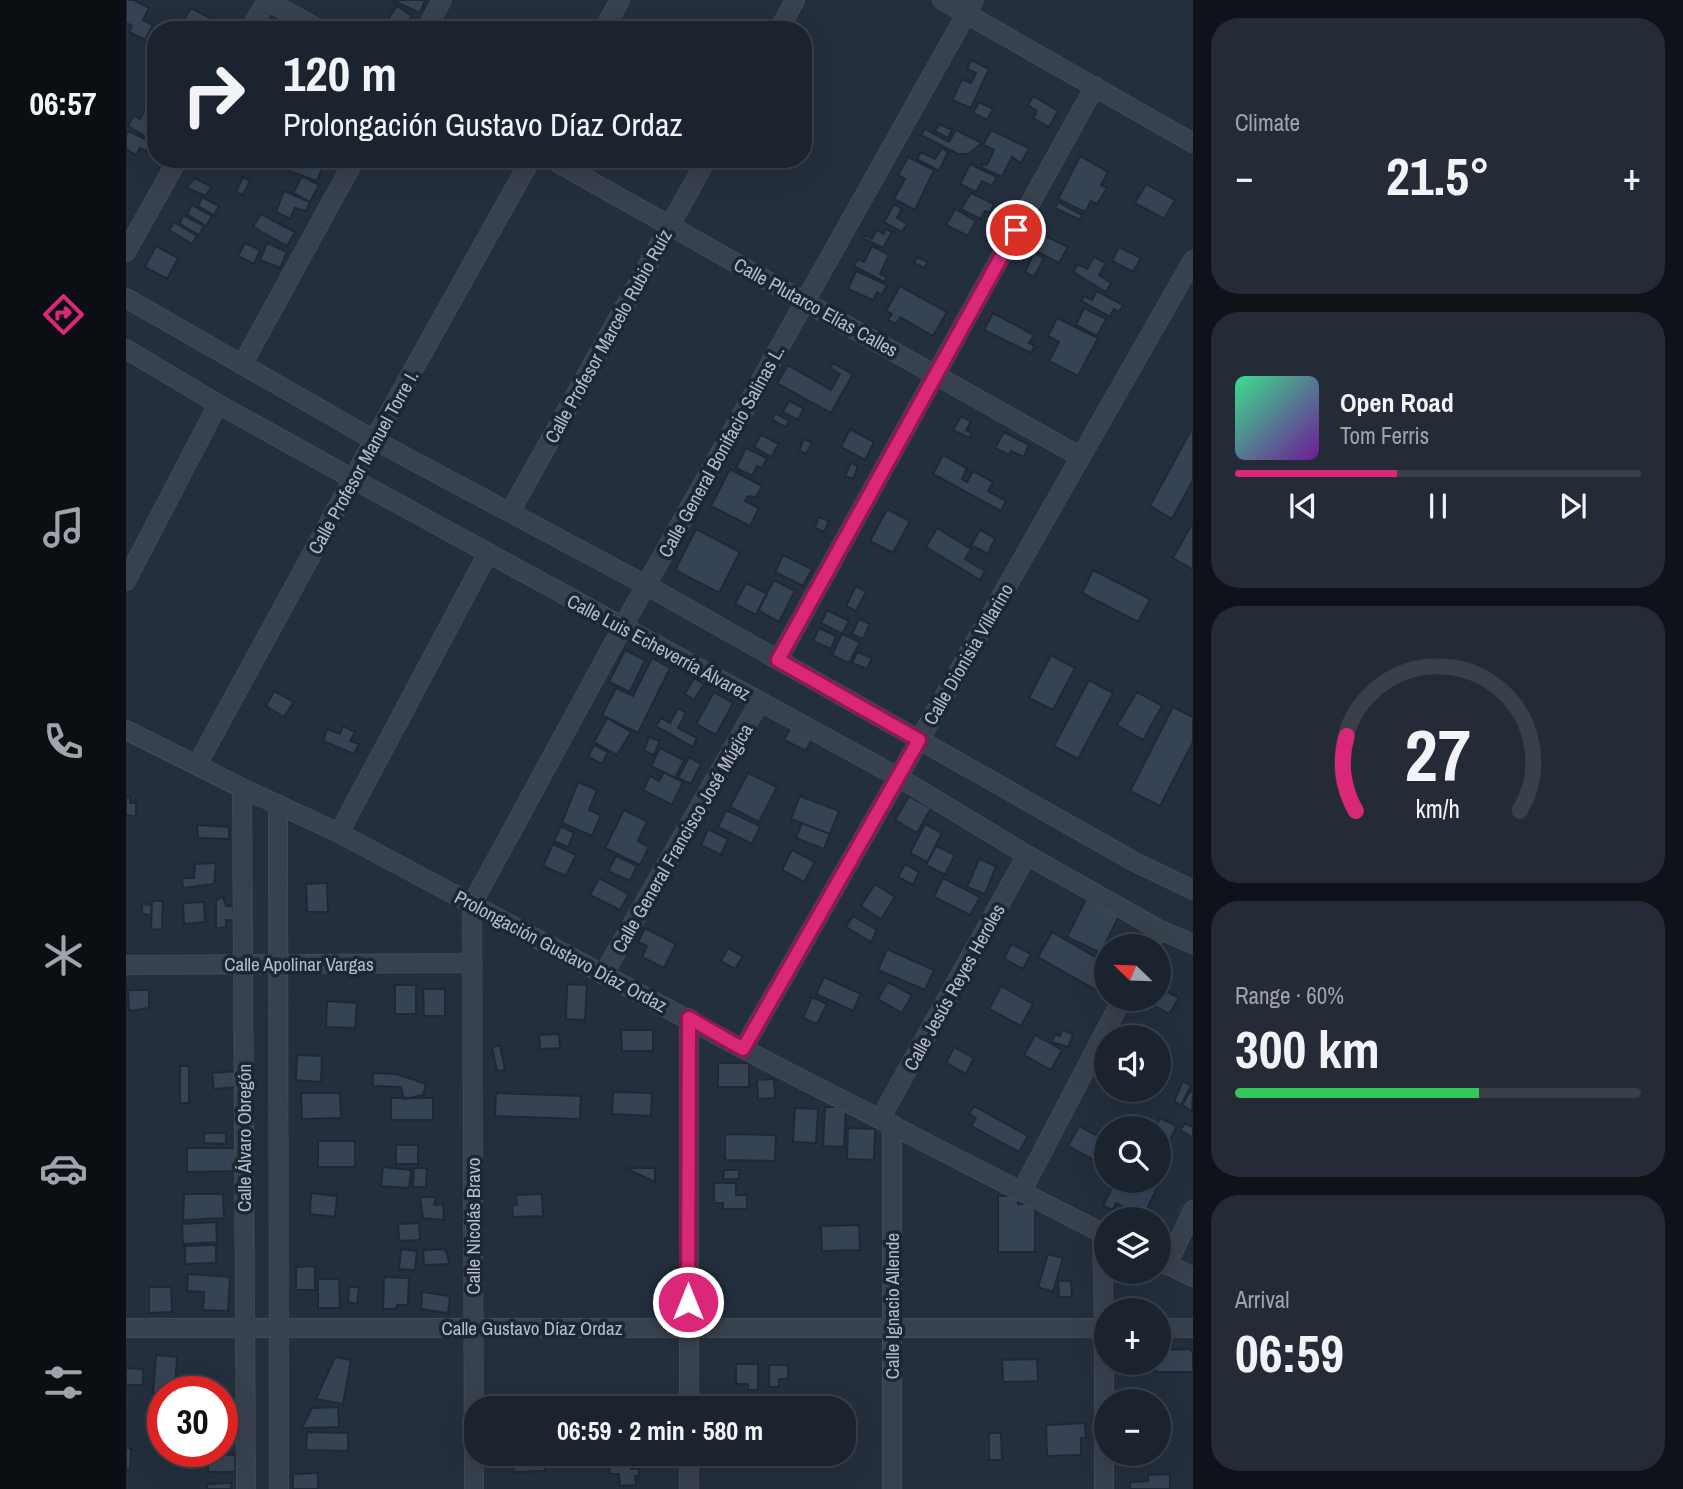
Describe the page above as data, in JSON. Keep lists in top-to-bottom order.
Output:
{
  "streets": {
    "street": [
      "Calle Plutarco Elías Calles",
      "Calle Profesor Marcelo Rubio Ruíz",
      "Calle General Bonifacio Salinas L.",
      "Calle Profesor Manuel Torre I.",
      "Calle Luis Echeverría Álvarez",
      "Calle Dionisia Villarino",
      "Calle General Francisco José Múgica",
      "Prolongación Gustavo Díaz Ordaz",
      "Calle Apolinar Vargas",
      "Calle Jesús Reyes Heroles",
      "Calle Álvaro Obregón",
      "Calle Nicolás Bravo",
      "Calle Ignacio Allende",
      "Calle Gustavo Díaz Ordaz"
    ]
  },
  "crossings": [
    ["Calle Plutarco Elías Calles", "Calle Profesor Marcelo Rubio Ruíz"],
    ["Calle Plutarco Elías Calles", "Calle General Bonifacio Salinas L."],
    ["Calle Plutarco Elías Calles", "Calle Dionisia Villarino"],
    ["Calle General Bonifacio Salinas L.", "Calle Luis Echeverría Álvarez"],
    ["Calle General Bonifacio Salinas L.", "Prolongación Gustavo Díaz Ordaz"],
    ["Calle General Bonifacio Salinas L.", "Calle Nicolás Bravo"],
    ["Calle Profesor Manuel Torre I.", "Calle Luis Echeverría Álvarez"],
    ["Calle Profesor Manuel Torre I.", "Prolongación Gustavo Díaz Ordaz"],
    ["Calle Luis Echeverría Álvarez", "Calle Dionisia Villarino"],
    ["Calle Luis Echeverría Álvarez", "Calle General Francisco José Múgica"],
    ["Calle Luis Echeverría Álvarez", "Calle Jesús Reyes Heroles"],
    ["Calle Dionisia Villarino", "Prolongación Gustavo Díaz Ordaz"],
    ["Calle General Francisco José Múgica", "Prolongación Gustavo Díaz Ordaz"],
    ["Prolongación Gustavo Díaz Ordaz", "Calle Jesús Reyes Heroles"],
    ["Prolongación Gustavo Díaz Ordaz", "Calle Álvaro Obregón"],
    ["Prolongación Gustavo Díaz Ordaz", "Calle Nicolás Bravo"],
    ["Prolongación Gustavo Díaz Ordaz", "Calle Ignacio Allende"],
    ["Calle Apolinar Vargas", "Calle Álvaro Obregón"],
    ["Calle Apolinar Vargas", "Calle Nicolás Bravo"],
    ["Calle Jesús Reyes Heroles", "Calle Ignacio Allende"],
    ["Calle Álvaro Obregón", "Calle Gustavo Díaz Ordaz"],
    ["Calle Nicolás Bravo", "Calle Gustavo Díaz Ordaz"],
    ["Calle Ignacio Allende", "Calle Gustavo Díaz Ordaz"]
  ],
  "north": "top left",
  "page": {
    "tabs": "06:57",
    "tile": [
      "Climate",
      ["Range · 60%", "300 km"],
      ["Arrival", "06:59"]
    ],
    "turn": ["120 m", "Prolongación Gustavo Díaz Ordaz"],
    "heat": ["−", "21.5°", "+"],
    "song": ["Open Road", "Tom Ferris"],
    "map_buttons": ["+", "−"],
    "limit": "30",
    "trip": "06:59 · 2 min · 580 m",
    "gauge": ["27", "km/h"]
  }
}
